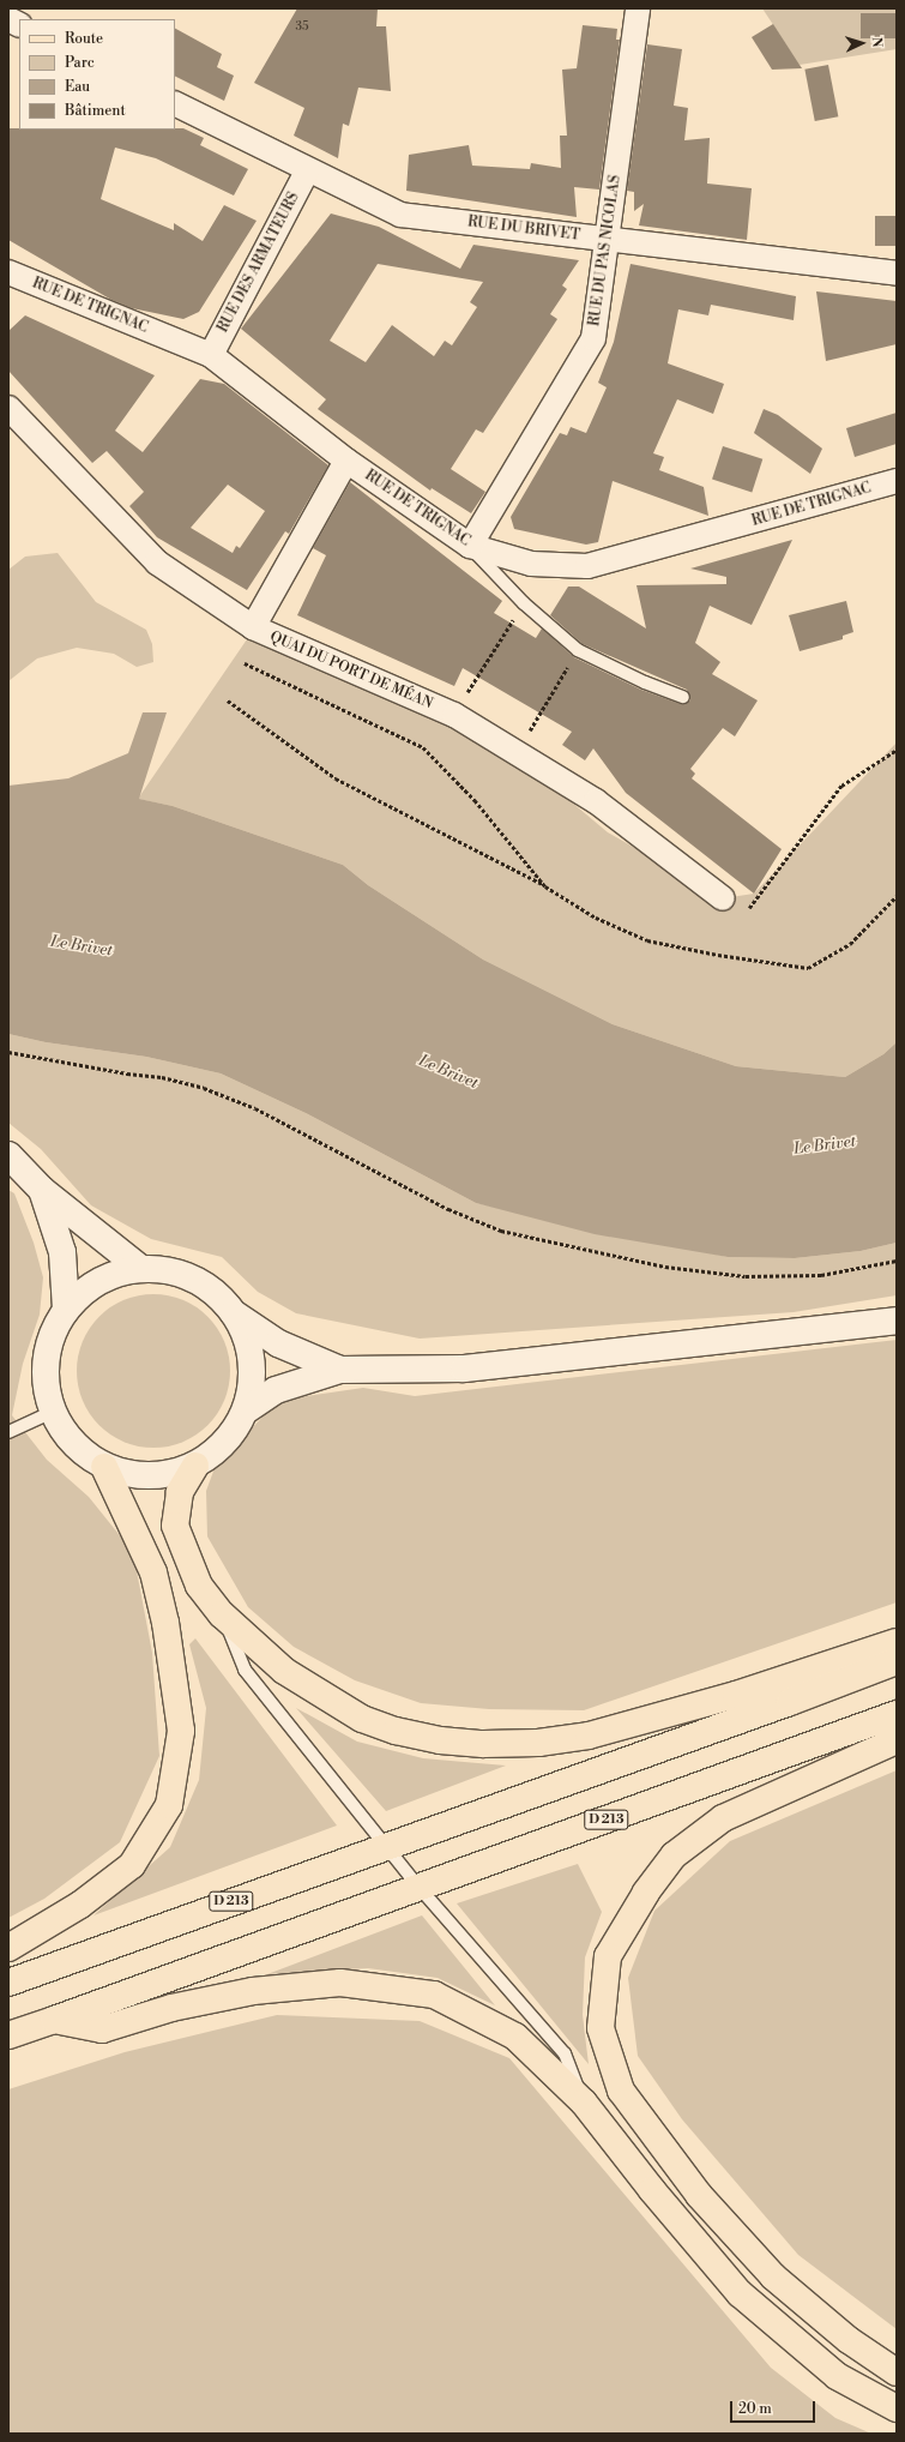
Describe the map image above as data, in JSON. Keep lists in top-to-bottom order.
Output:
{
  "streets": {
    "main road": ["D 213"],
    "street": [
      "RUE DU BRIVET",
      "RUE DU PAS NICOLAS",
      "RUE DES ARMATEURS",
      "RUE DE TRIGNAC",
      "QUAI DU PORT DE MÉAN"
    ]
  },
  "crossings": [
    ["RUE DU BRIVET", "RUE DU PAS NICOLAS"],
    ["RUE DU BRIVET", "RUE DES ARMATEURS"],
    ["RUE DU PAS NICOLAS", "RUE DE TRIGNAC"],
    ["RUE DES ARMATEURS", "RUE DE TRIGNAC"]
  ],
  "water": ["Le Brivet"],
  "house_numbers": ["35"],
  "legend": [
    "Route",
    "Parc",
    "Eau",
    "Bâtiment"
  ],
  "scale_bar": "20 m",
  "north": "right"
}
